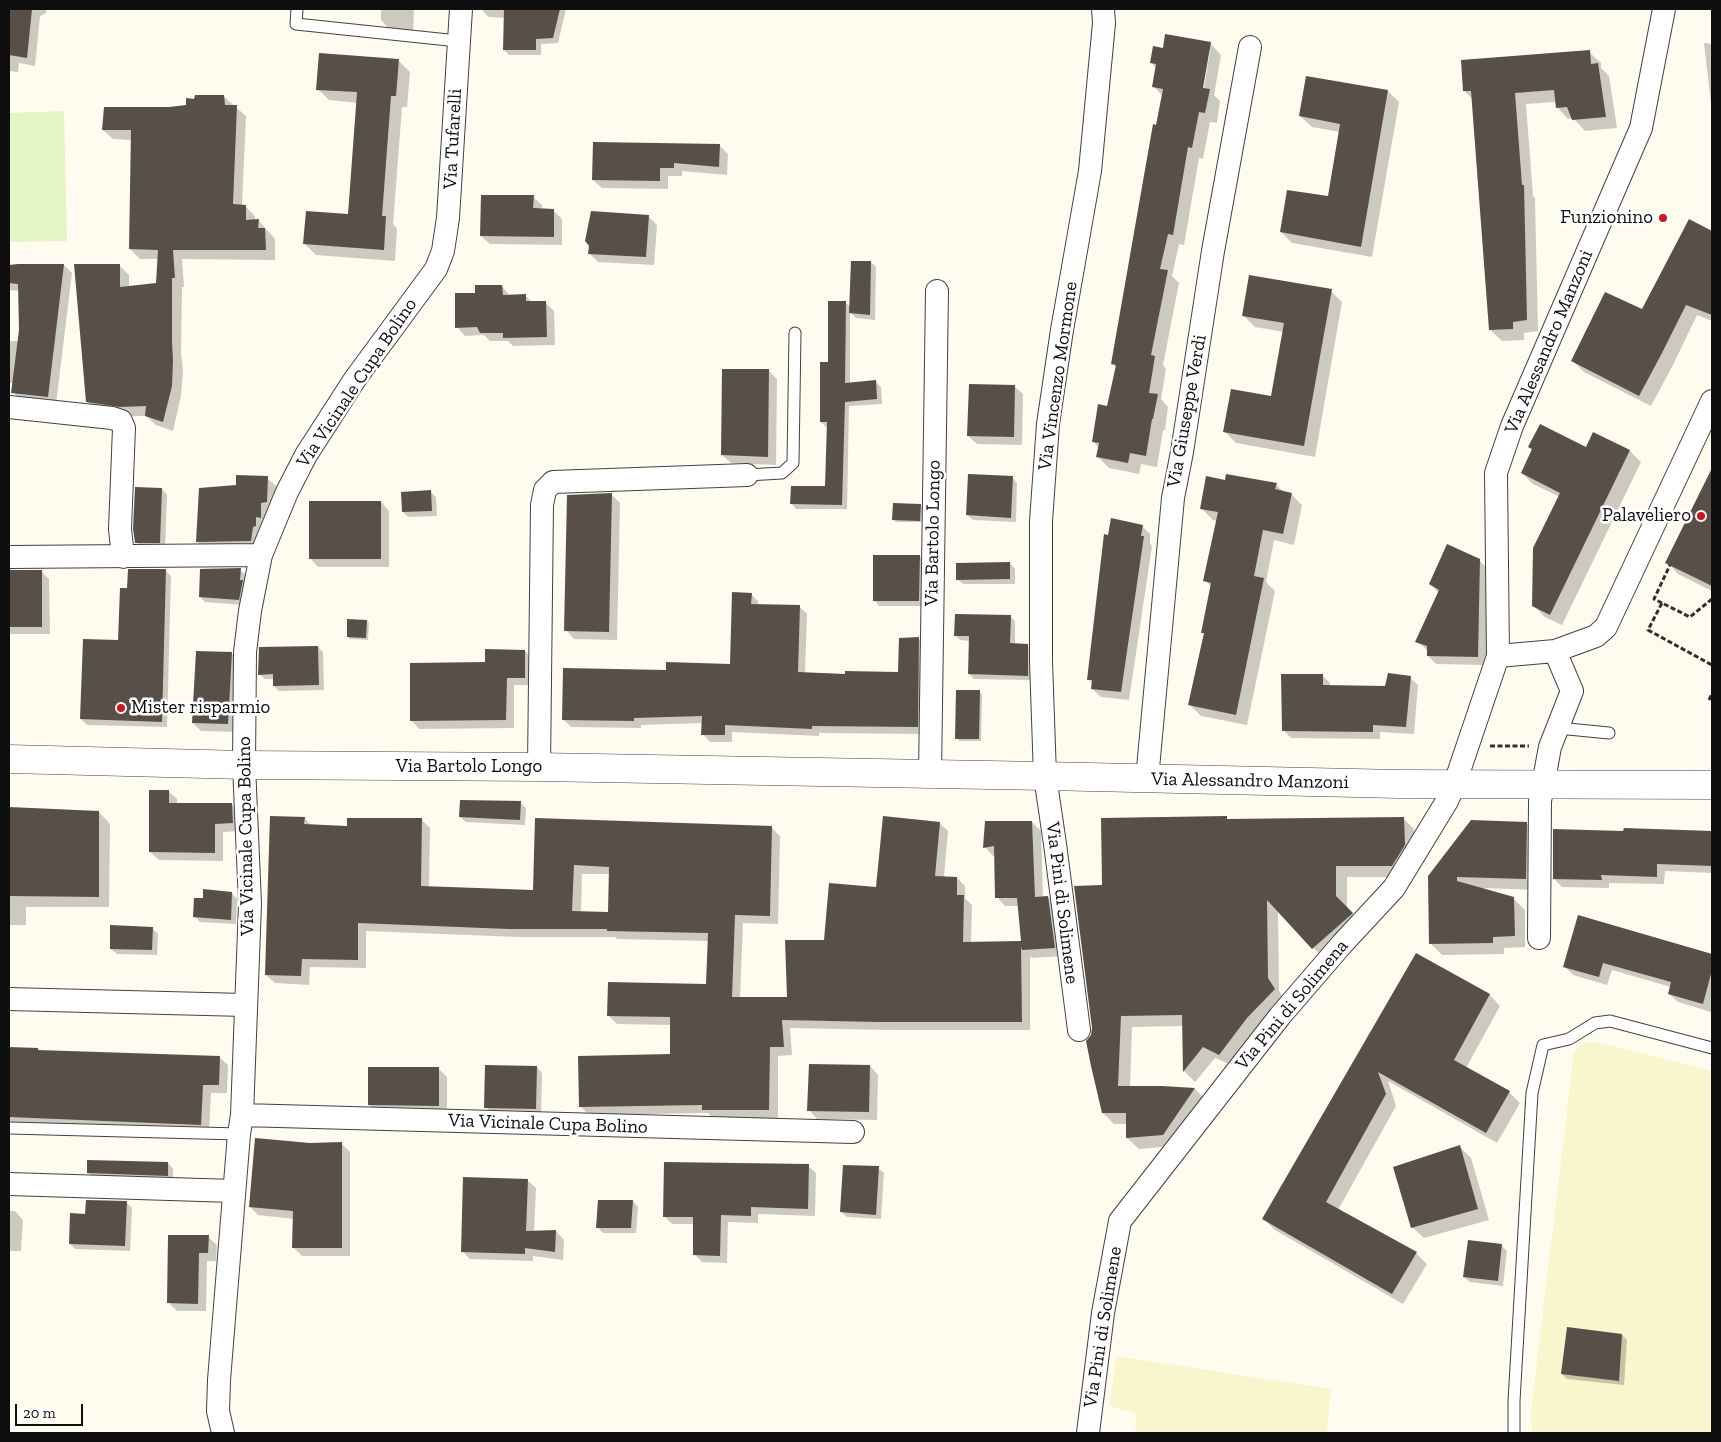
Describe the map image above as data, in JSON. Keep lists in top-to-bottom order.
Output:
{
  "streets": {
    "street": [
      "Via Tufarelli",
      "Via Alessandro Manzoni",
      "Via Vincenzo Mormone",
      "Via Vicinale Cupa Bolino",
      "Via Giuseppe Verdi",
      "Via Bartolo Longo",
      "Via Pini di Solimene",
      "Via Pini di Solimena"
    ]
  },
  "crossings": [
    ["Via Tufarelli", "Via Vicinale Cupa Bolino"],
    ["Via Alessandro Manzoni", "Via Vincenzo Mormone"],
    ["Via Alessandro Manzoni", "Via Giuseppe Verdi"],
    ["Via Alessandro Manzoni", "Via Bartolo Longo"],
    ["Via Alessandro Manzoni", "Via Pini di Solimene"],
    ["Via Alessandro Manzoni", "Via Pini di Solimena"],
    ["Via Vincenzo Mormone", "Via Bartolo Longo"],
    ["Via Vincenzo Mormone", "Via Pini di Solimene"],
    ["Via Vicinale Cupa Bolino", "Via Bartolo Longo"],
    ["Via Bartolo Longo", "Via Pini di Solimene"],
    ["Via Pini di Solimene", "Via Pini di Solimena"]
  ],
  "places": ["Funzionino", "Palaveliero", "Mister risparmio"],
  "scale_bar": "20 m"
}
